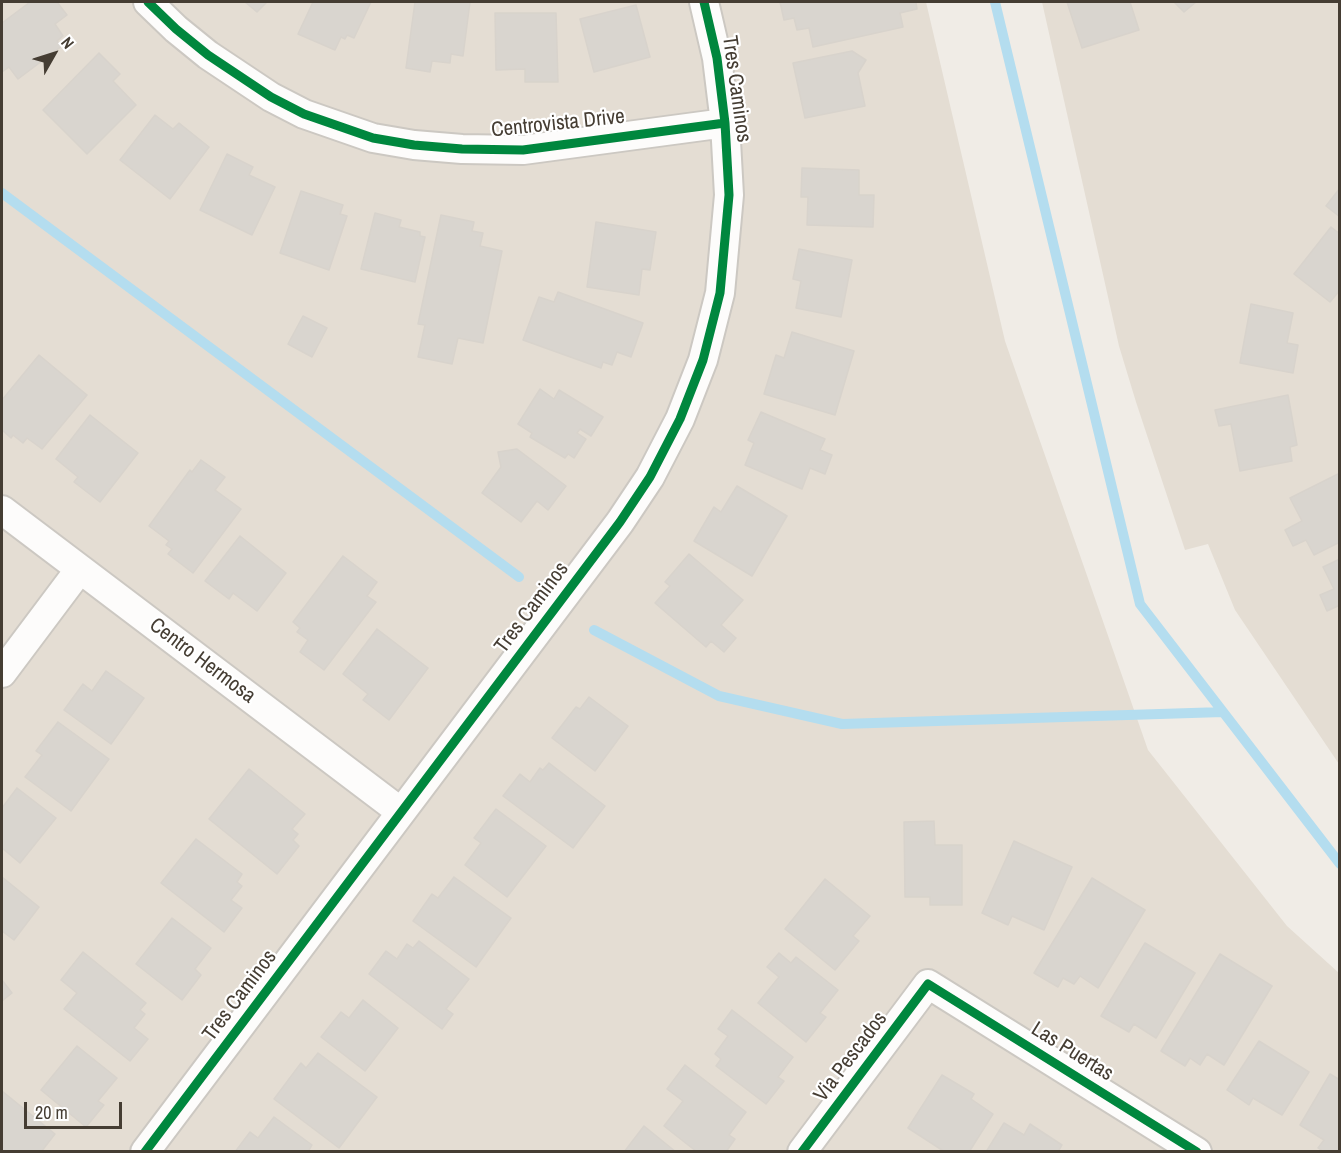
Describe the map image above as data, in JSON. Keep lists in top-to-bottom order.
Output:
{
  "streets": {
    "street": [
      "Tres Caminos",
      "Centrovista Drive",
      "Centro Hermosa",
      "Las Puertas",
      "Via Pescados"
    ]
  },
  "crossings": [
    ["Tres Caminos", "Centrovista Drive"],
    ["Tres Caminos", "Centro Hermosa"],
    ["Las Puertas", "Via Pescados"]
  ],
  "scale_bar": "20 m",
  "north": "top right"
}
